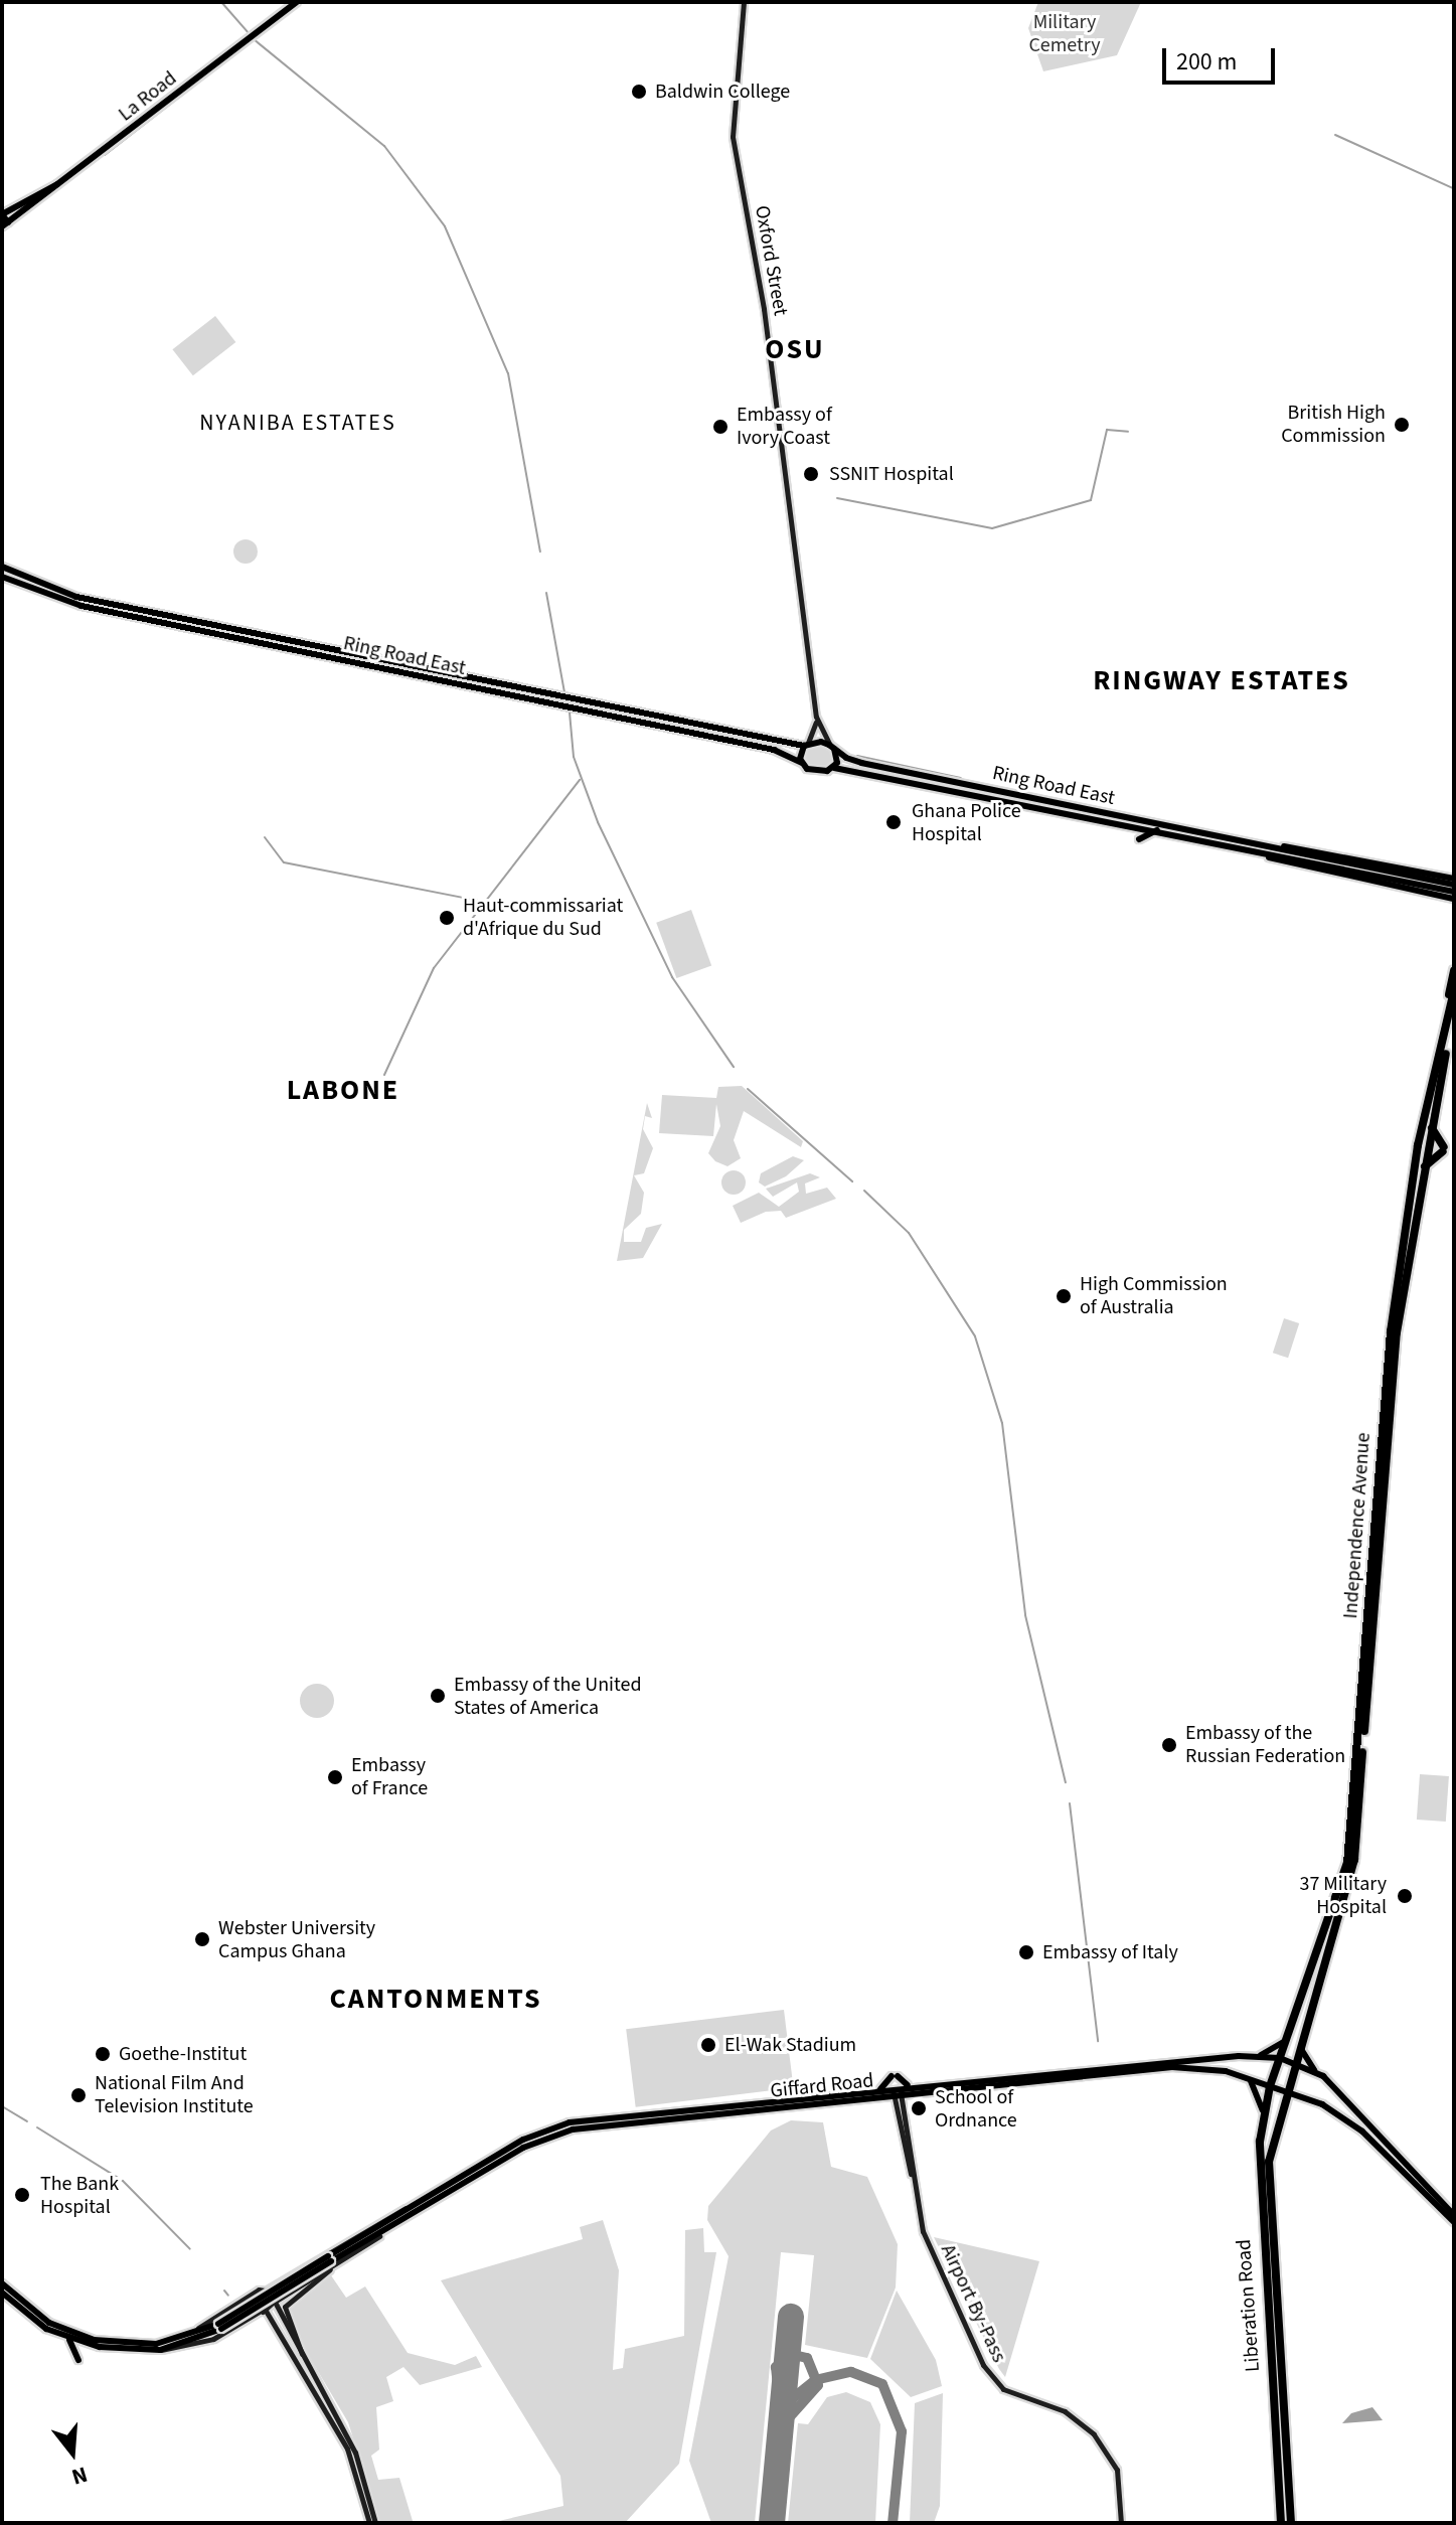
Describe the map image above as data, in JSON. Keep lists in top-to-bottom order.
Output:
{
  "streets": {
    "highway": ["Independence Avenue", "Liberation Road"],
    "main road": [
      "La Road",
      "Oxford Street",
      "Ring Road East",
      "Giffard Road",
      "Airport By-Pass"
    ]
  },
  "crossings": [
    ["Oxford Street", "Ring Road East"],
    ["Independence Avenue", "Giffard Road"],
    ["Independence Avenue", "Liberation Road"],
    ["Giffard Road", "Airport By-Pass"],
    ["Giffard Road", "Liberation Road"]
  ],
  "districts": [
    "OSU",
    "NYANIBA ESTATES",
    "RINGWAY ESTATES",
    "LABONE",
    "CANTONMENTS"
  ],
  "parks": ["Military Cemetry"],
  "places": [
    "Baldwin College",
    "British High Commission",
    "Embassy of Ivory Coast",
    "SSNIT Hospital",
    "Ghana Police Hospital",
    "Haut-commissariat d'Afrique du Sud",
    "High Commission of Australia",
    "Embassy of the United States of America",
    "Embassy of the Russian Federation",
    "Embassy of France",
    "37 Military Hospital",
    "Webster University Campus Ghana",
    "Embassy of Italy",
    "El-Wak Stadium",
    "Goethe-Institut",
    "National Film And Television Institute",
    "School of Ordnance",
    "The Bank Hospital"
  ],
  "scale_bar": "200 m",
  "north": "bottom"
}
